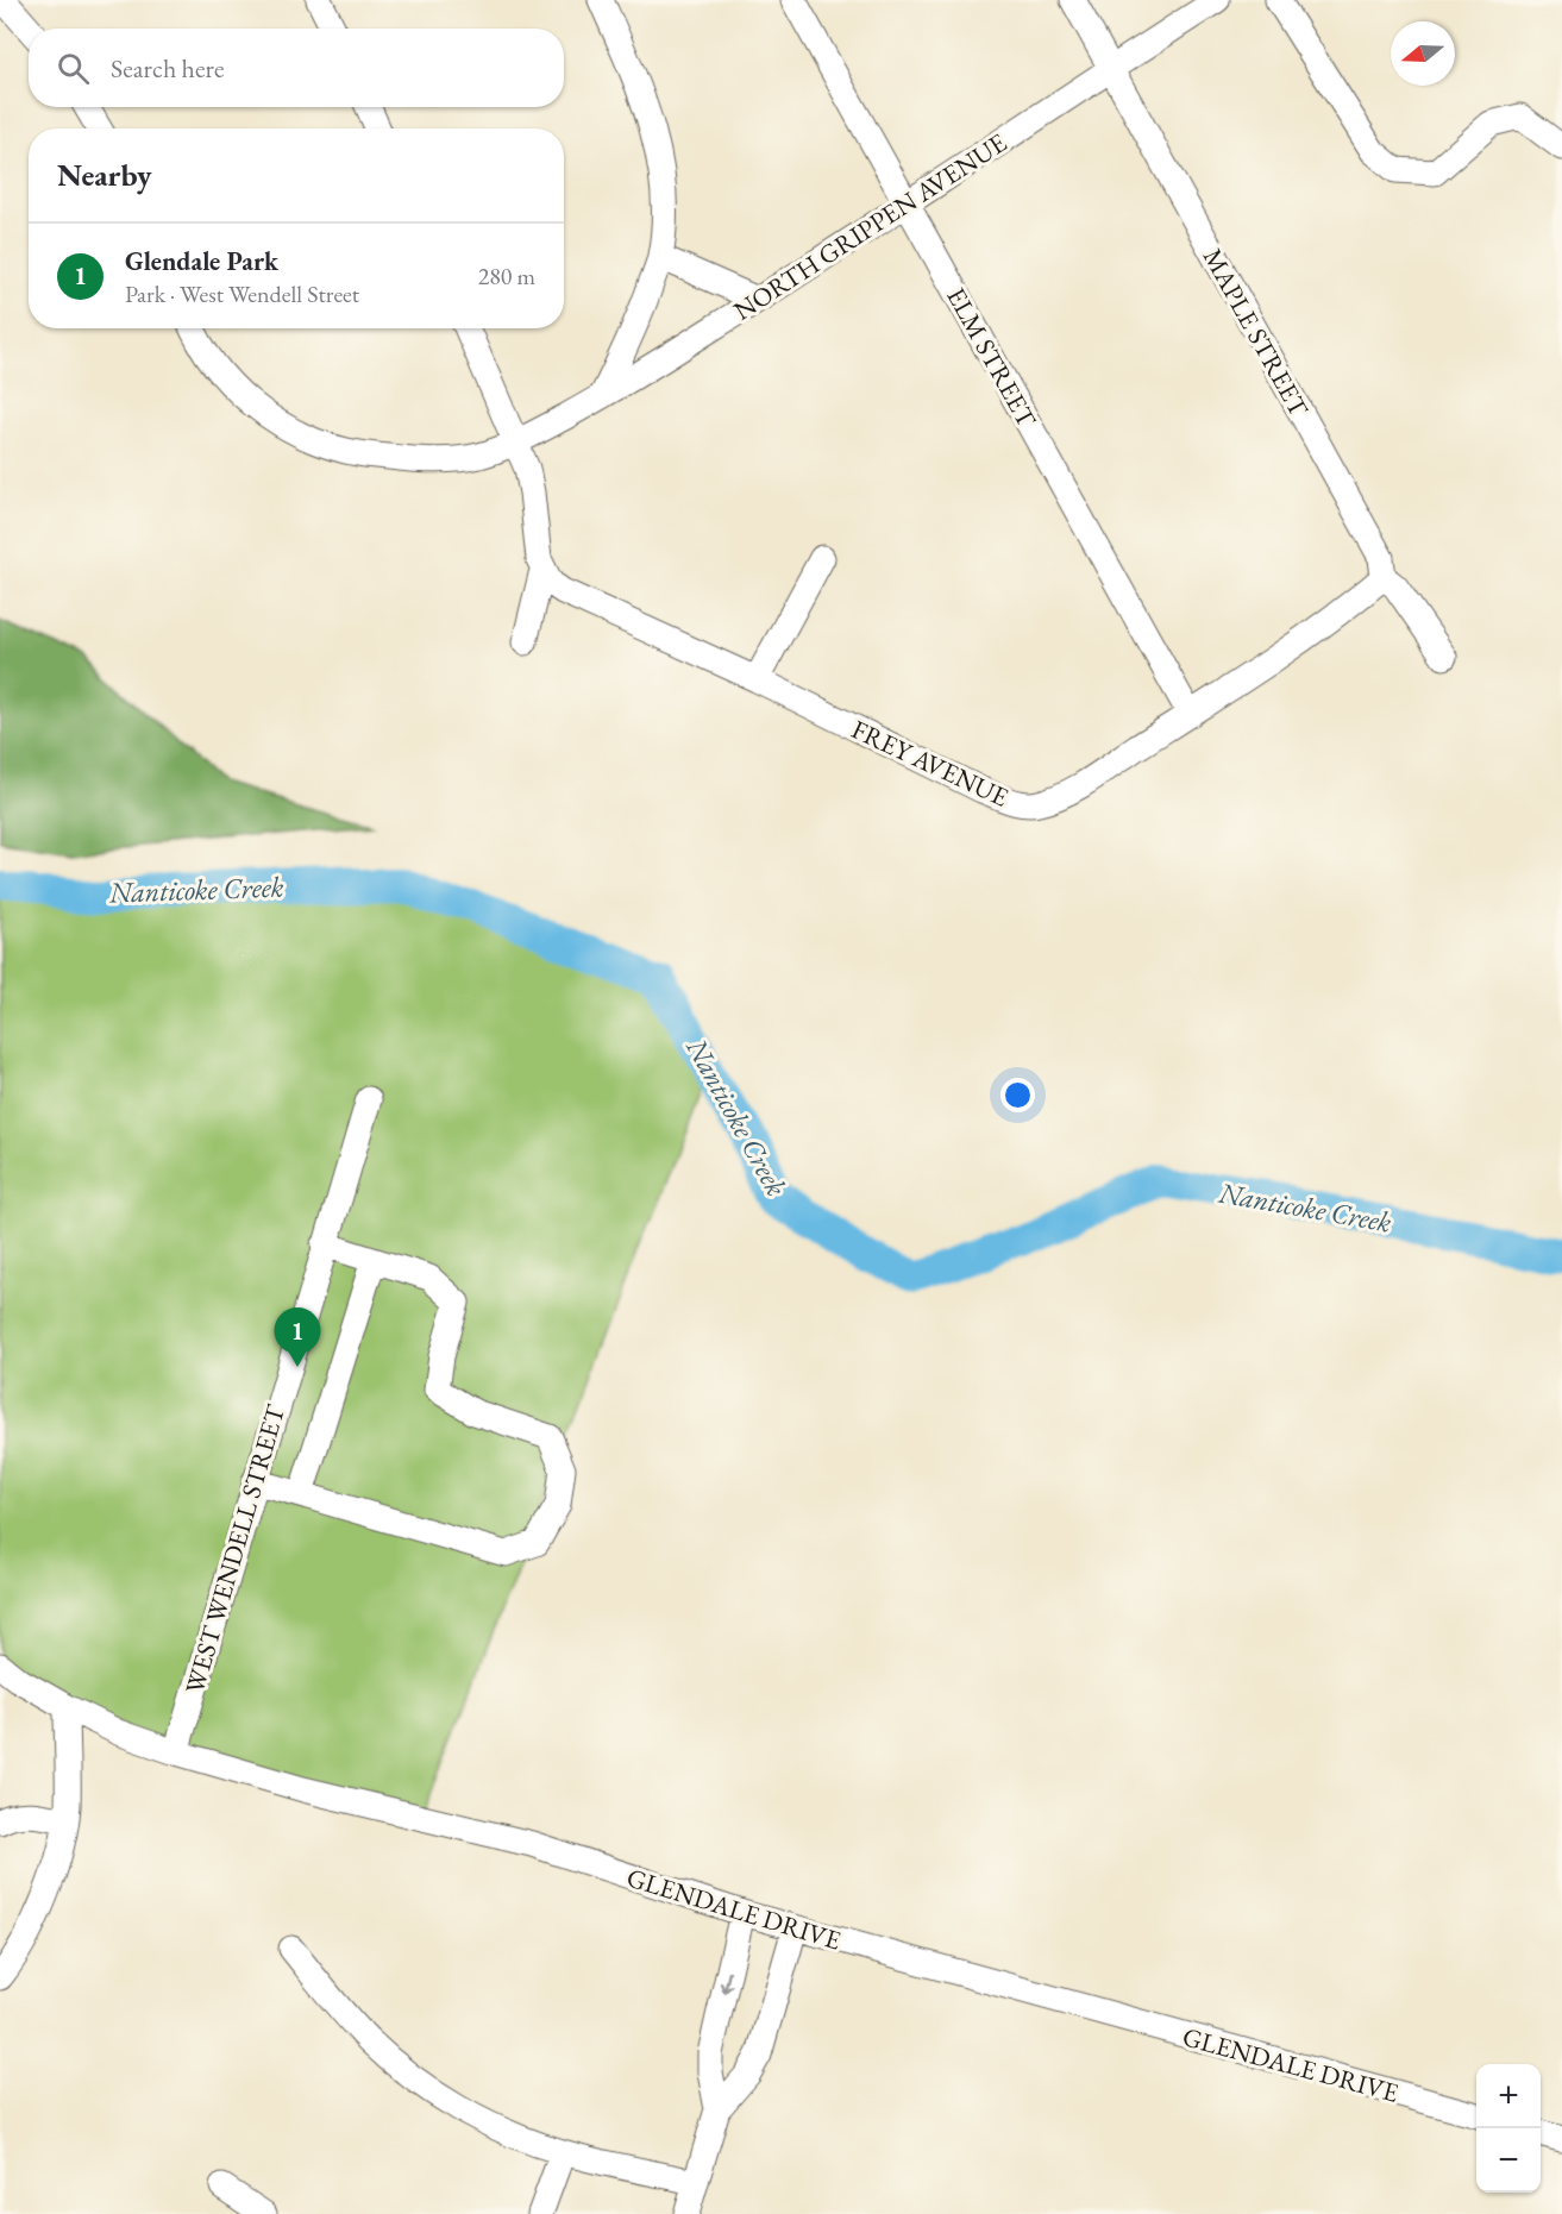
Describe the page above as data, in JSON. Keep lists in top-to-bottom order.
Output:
{
  "streets": {
    "street": [
      "NORTH GRIPPEN AVENUE",
      "MAPLE STREET",
      "ELM STREET",
      "FREY AVENUE",
      "WEST WENDELL STREET",
      "GLENDALE DRIVE"
    ]
  },
  "crossings": [
    ["NORTH GRIPPEN AVENUE", "MAPLE STREET"],
    ["NORTH GRIPPEN AVENUE", "ELM STREET"],
    ["MAPLE STREET", "FREY AVENUE"],
    ["ELM STREET", "FREY AVENUE"],
    ["WEST WENDELL STREET", "GLENDALE DRIVE"]
  ],
  "water": ["Nanticoke Creek"],
  "north": "left",
  "page": {
    "search": "Search here",
    "heading": "Nearby",
    "list": [
      {
        "mark": "1",
        "name": "Glendale Park",
        "note": "Park · West Wendell Street",
        "value": "280 m"
      }
    ],
    "pins": "1",
    "map_buttons": ["+", "−"]
  }
}
